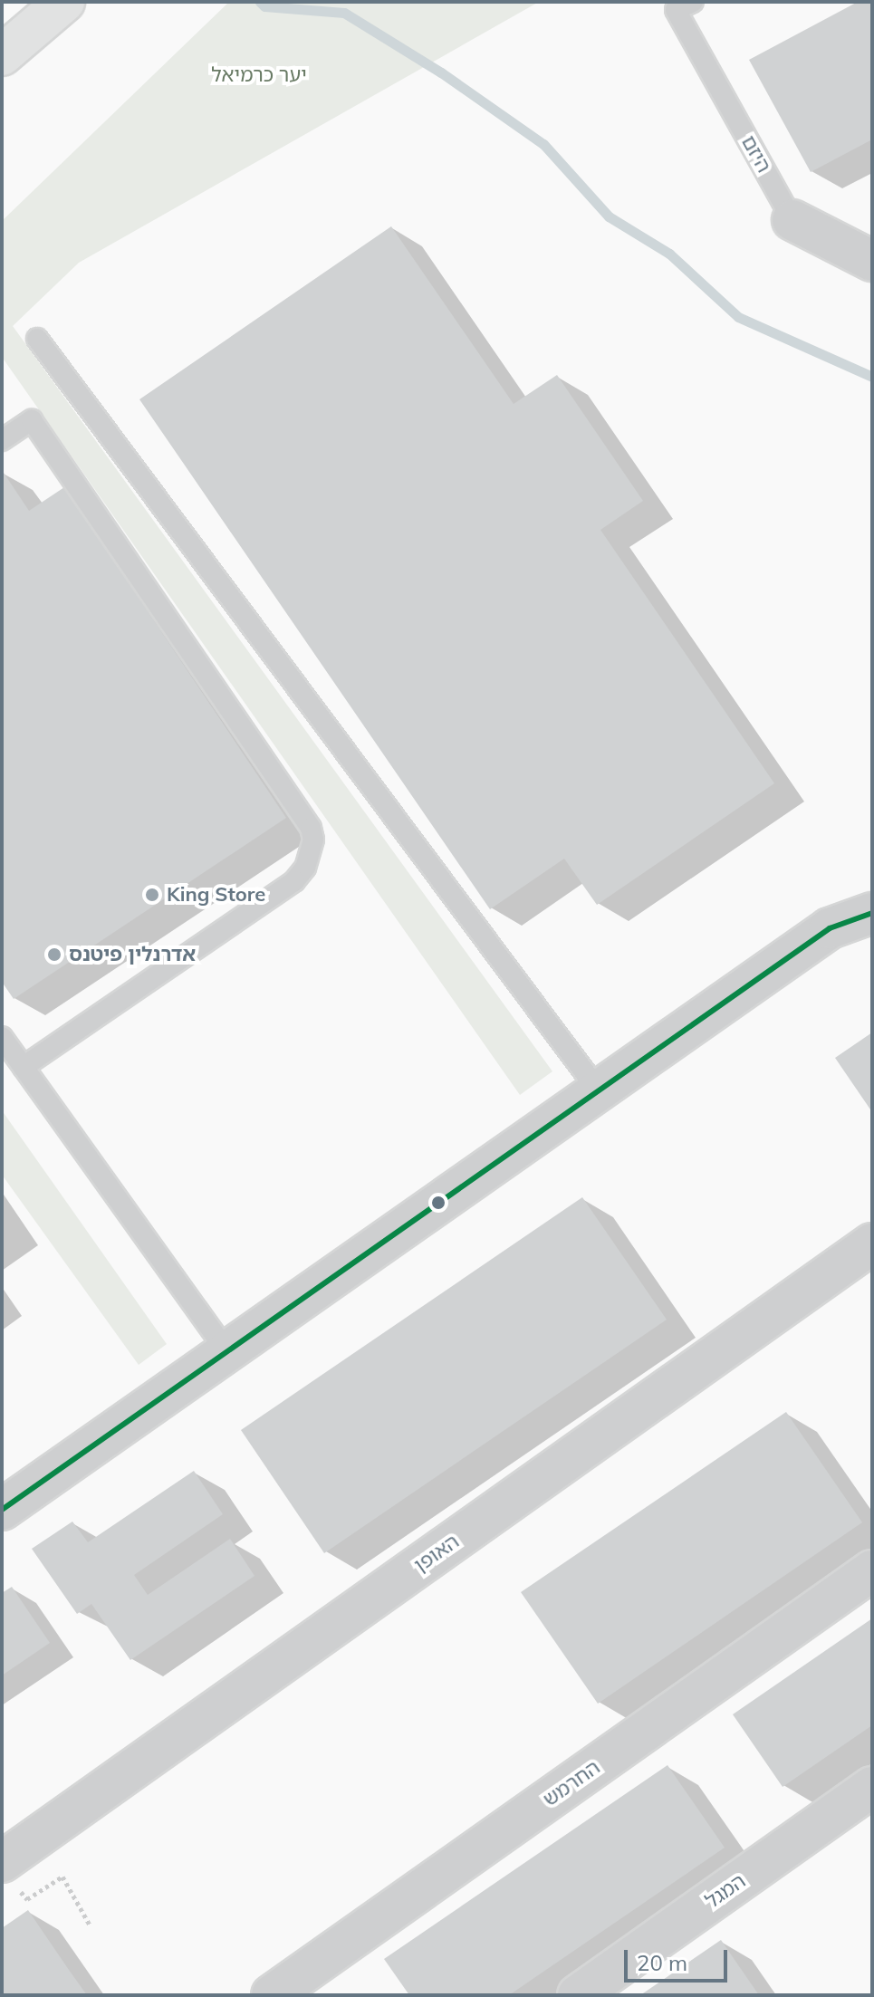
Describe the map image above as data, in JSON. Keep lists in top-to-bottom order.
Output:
{
  "streets": {
    "street": [
      "היזם",
      "האופן",
      "החרמש",
      "המגל"
    ]
  },
  "parks": ["יער כרמיאל"],
  "places": ["King Store", "אדרנלין פיטנס"],
  "scale_bar": "20 m"
}
